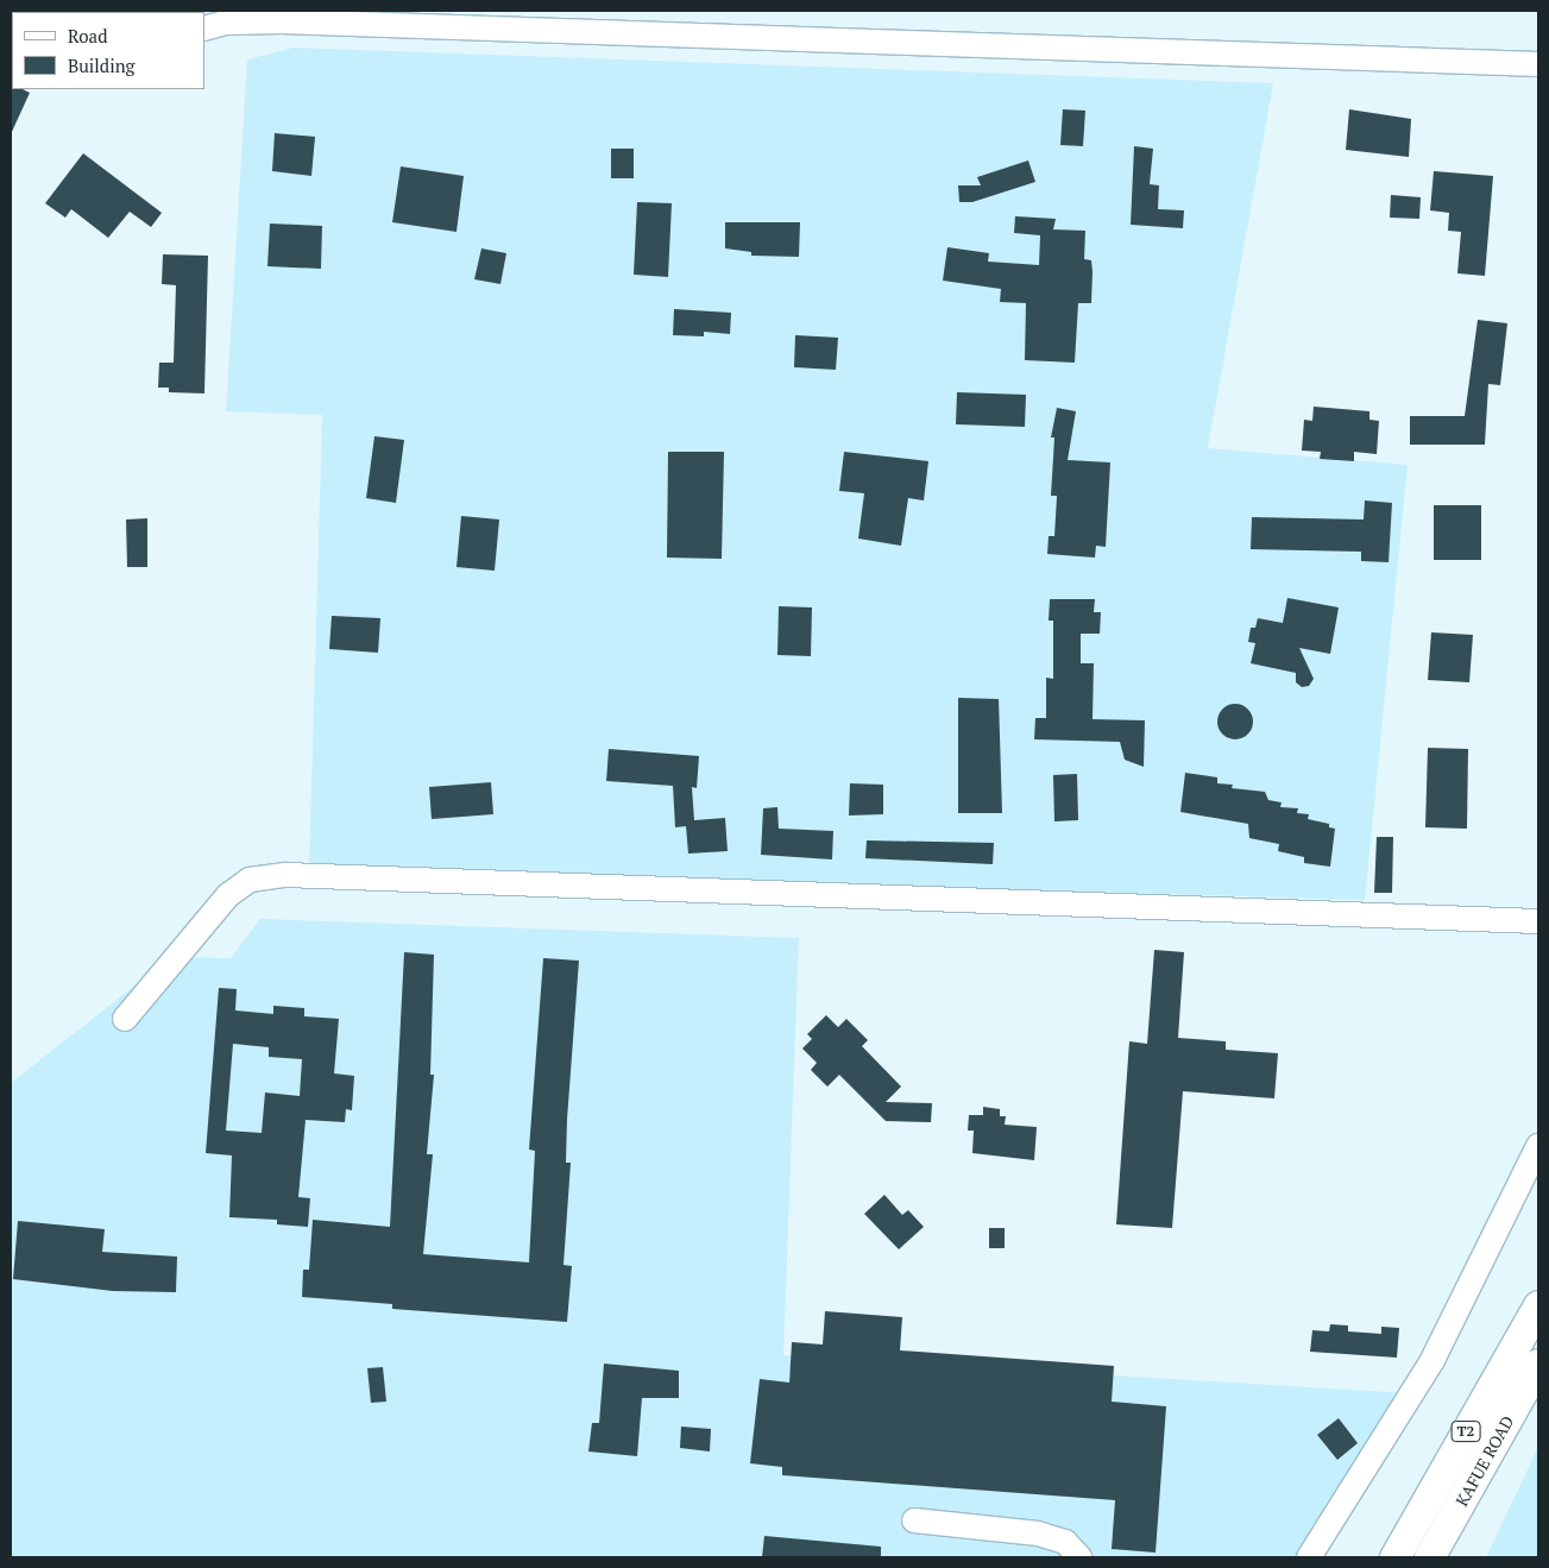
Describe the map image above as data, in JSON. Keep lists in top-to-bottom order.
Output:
{
  "streets": {
    "main road": ["T2", "KAFUE ROAD"]
  },
  "legend": ["Road", "Building"]
}
